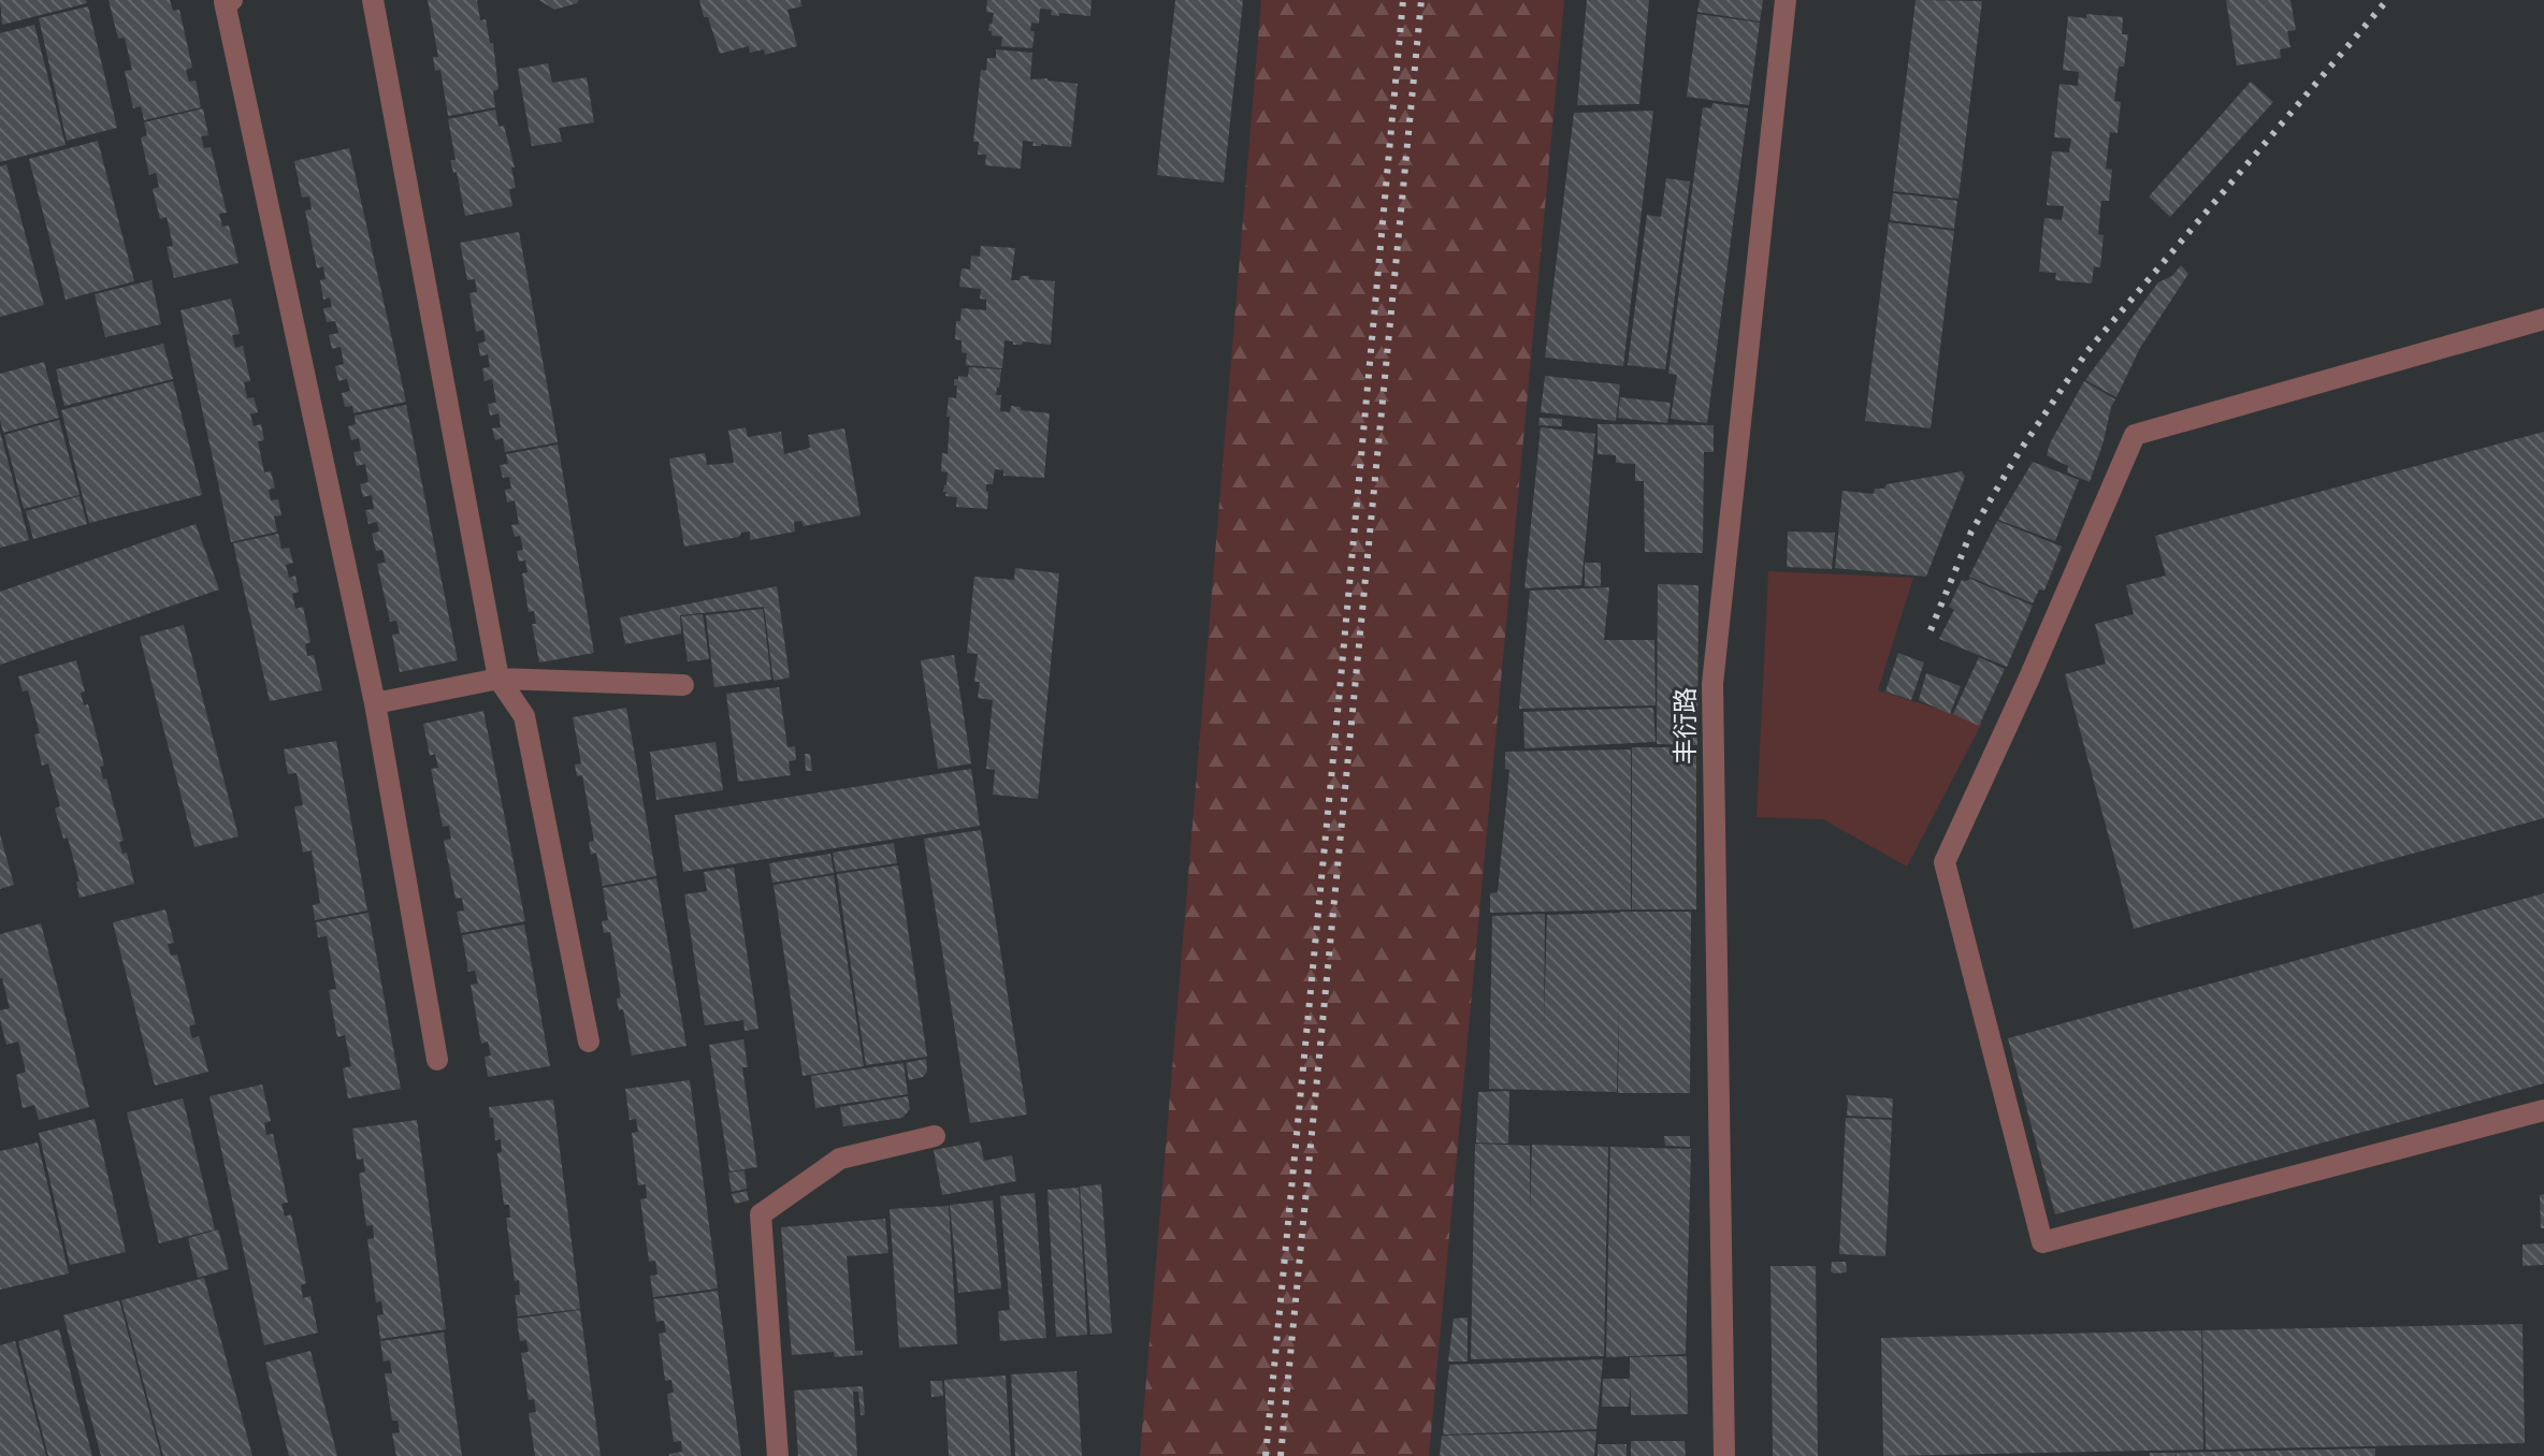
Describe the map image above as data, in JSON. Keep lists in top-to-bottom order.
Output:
{
  "streets": {
    "street": ["丰衍路"]
  }
}
